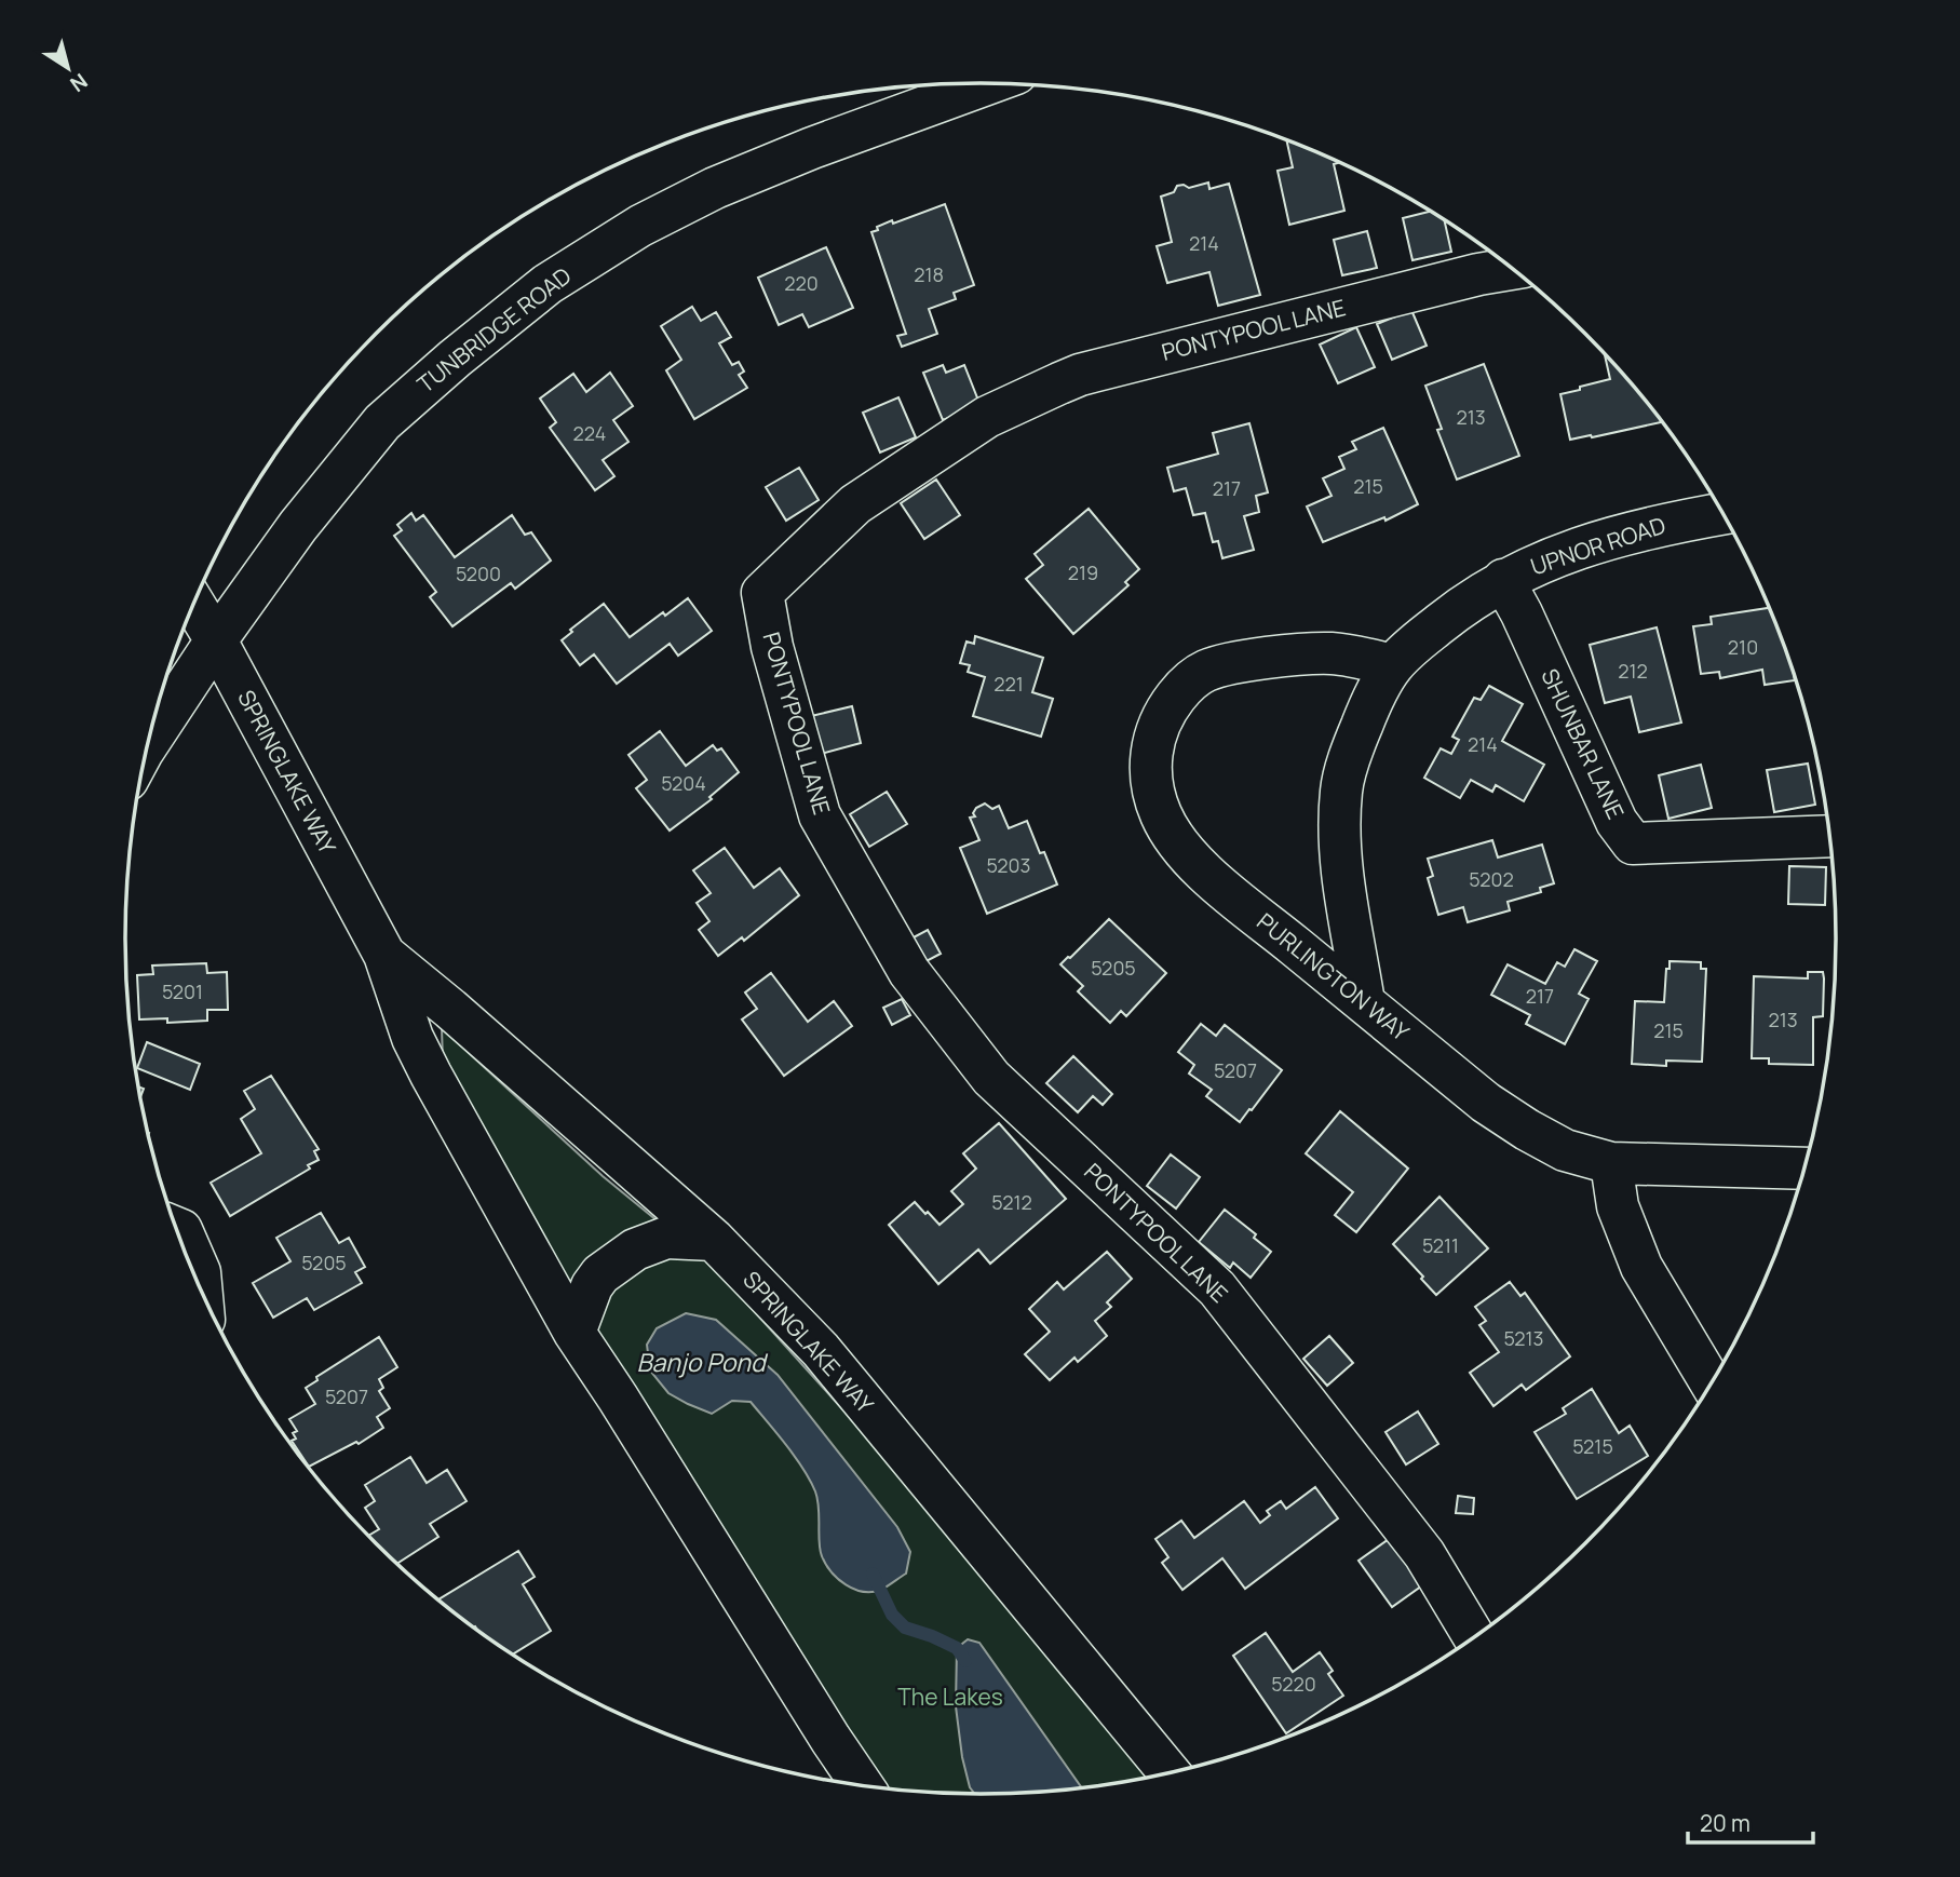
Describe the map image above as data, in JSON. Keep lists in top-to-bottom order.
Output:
{
  "streets": {
    "street": [
      "TUNBRIDGE ROAD",
      "PONTYPOOL LANE",
      "UPNOR ROAD",
      "SHUNBAR LANE",
      "SPRINGLAKE WAY",
      "PURLINGTON WAY"
    ]
  },
  "crossings": [
    ["TUNBRIDGE ROAD", "SPRINGLAKE WAY"],
    ["UPNOR ROAD", "SHUNBAR LANE"],
    ["UPNOR ROAD", "PURLINGTON WAY"]
  ],
  "water": ["Banjo Pond"],
  "parks": ["The Lakes"],
  "house_numbers": [
    "214",
    "218",
    "220",
    "213",
    "224",
    "215",
    "217",
    "219",
    "5200",
    "210",
    "212",
    "221",
    "214",
    "5204",
    "5203",
    "5202",
    "5205",
    "5201",
    "217",
    "213",
    "215",
    "5207",
    "5212",
    "5211",
    "5205",
    "5213",
    "5207",
    "5215",
    "5220"
  ],
  "scale_bar": "20 m",
  "north": "bottom right"
}
